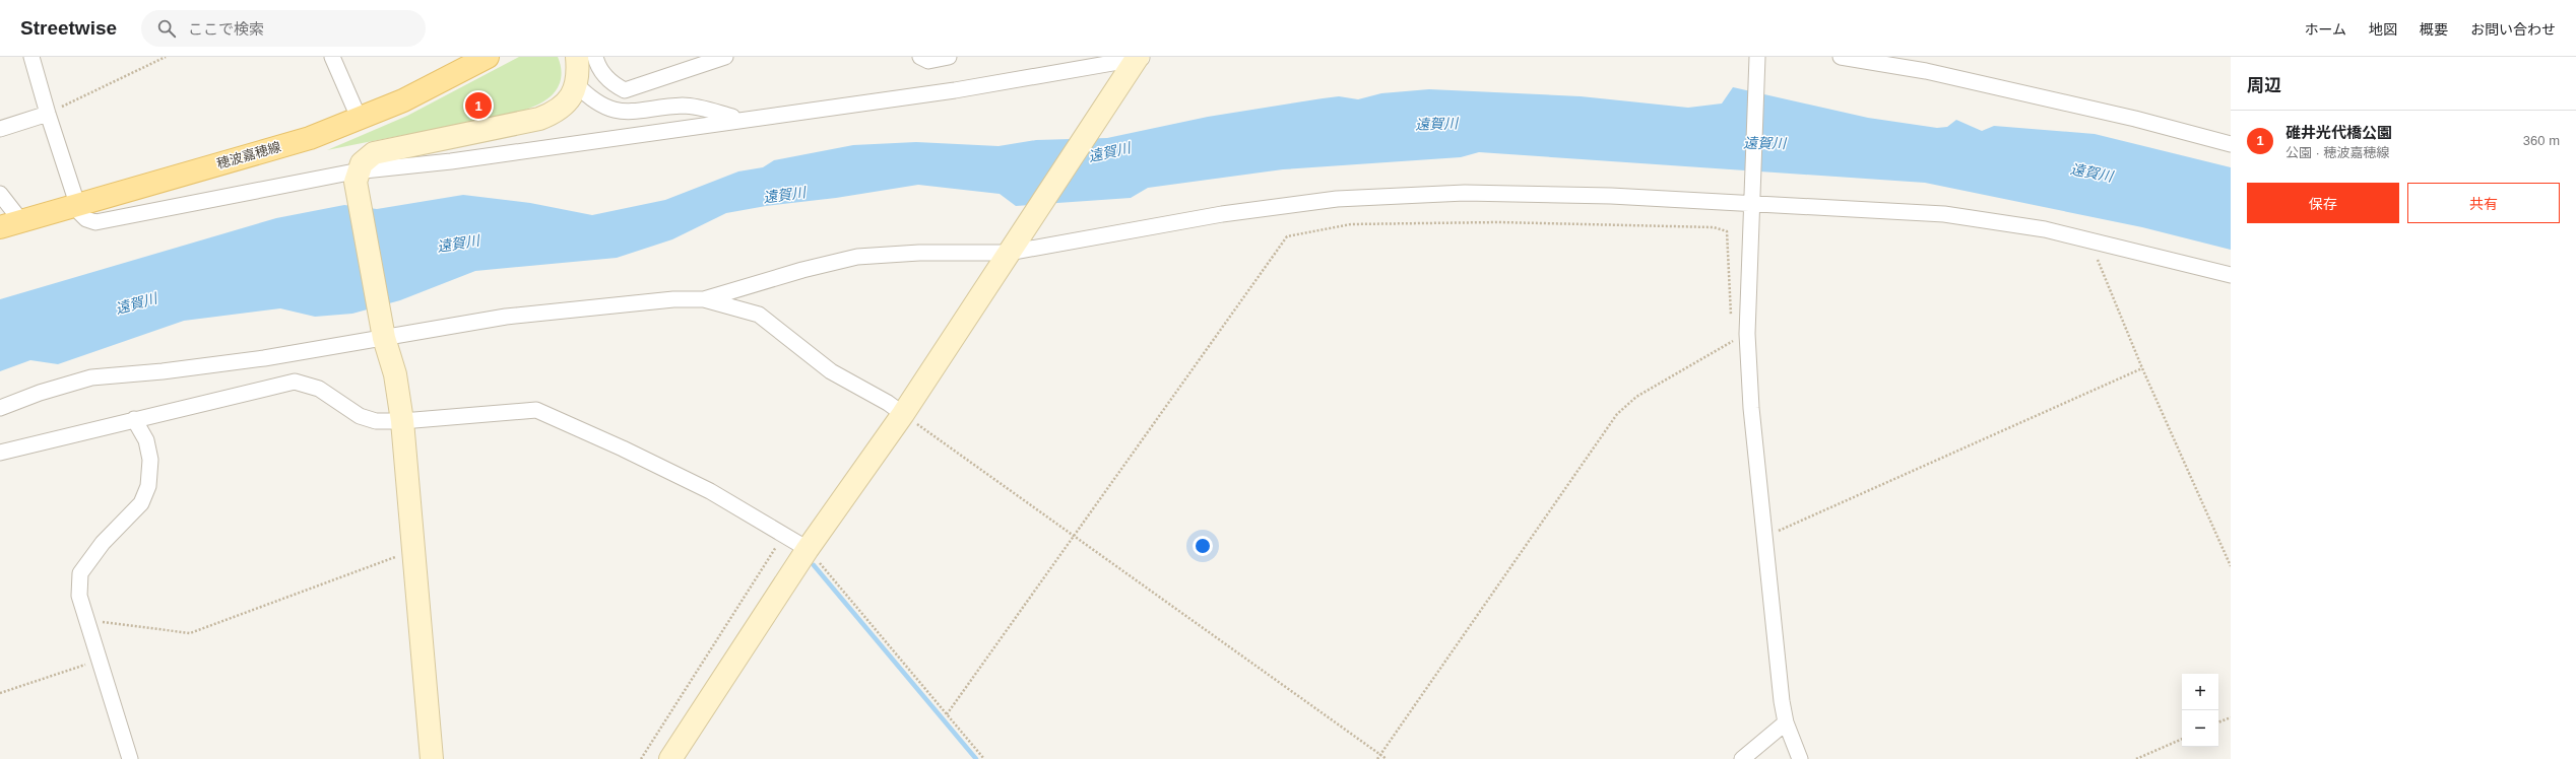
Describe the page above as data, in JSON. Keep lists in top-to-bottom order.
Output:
{
  "streets": {
    "main road": ["穂波嘉穂線"]
  },
  "water": ["遠賀川"],
  "page": {
    "header": "Streetwise",
    "search": "ここで検索",
    "nav": [
      "ホーム",
      "地図",
      "概要",
      "お問い合わせ"
    ],
    "heading": "周辺",
    "pins": "1",
    "list": [
      {
        "mark": "1",
        "name": "碓井光代橋公園",
        "note": "公園 · 穂波嘉穂線",
        "value": "360 m"
      }
    ],
    "buttons": ["保存", "共有"],
    "map_buttons": ["+", "−"]
  }
}
